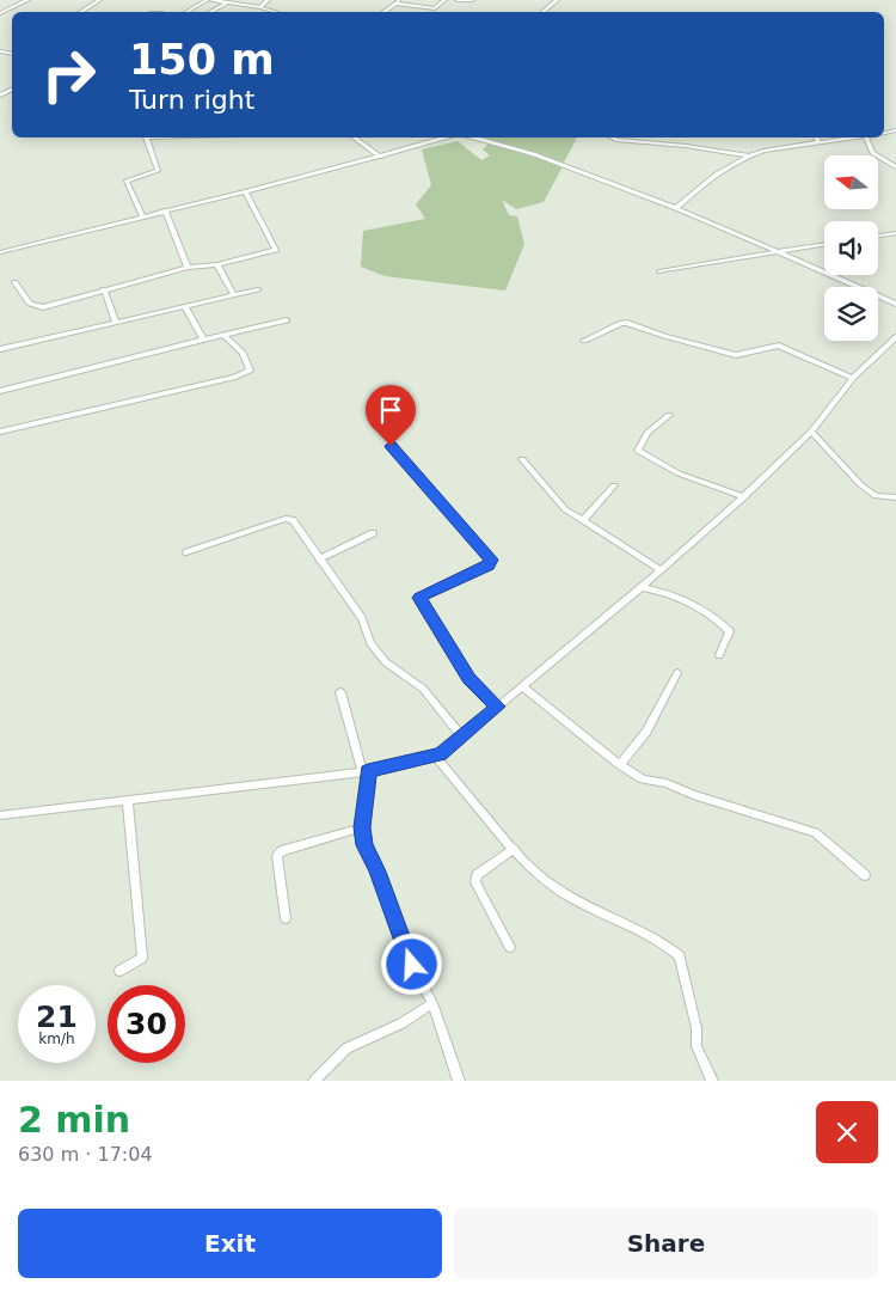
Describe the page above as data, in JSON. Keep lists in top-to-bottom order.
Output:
{
  "north": "left",
  "page": {
    "turn": ["150 m", "Turn right"],
    "speed": "21 km/h",
    "limit": "30",
    "heading": ["2 min", "630 m · 17:04"],
    "buttons": ["Exit", "Share"]
  }
}
